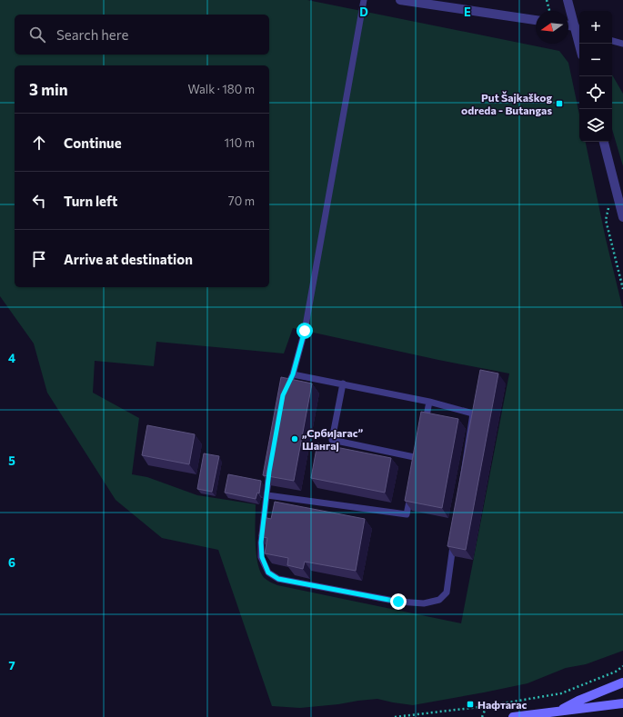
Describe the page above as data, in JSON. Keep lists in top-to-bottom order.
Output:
{
  "places": {
    "transit": ["Put Šajkaškog odreda - Butangas", "Нафтагас"],
    "other": ["„Србијагас” Шангај"]
  },
  "north": "left",
  "page": {
    "map_buttons": ["+", "−"],
    "search": "Search here",
    "heading": ["3 min", "Walk · 180 m"],
    "list": [
      ["Continue", "110 m"],
      ["Turn left", "70 m"],
      "Arrive at destination"
    ]
  },
  "grid": {
    "columns": ["D", "E"],
    "rows": [
      "4",
      "5",
      "6",
      "7"
    ]
  }
}
